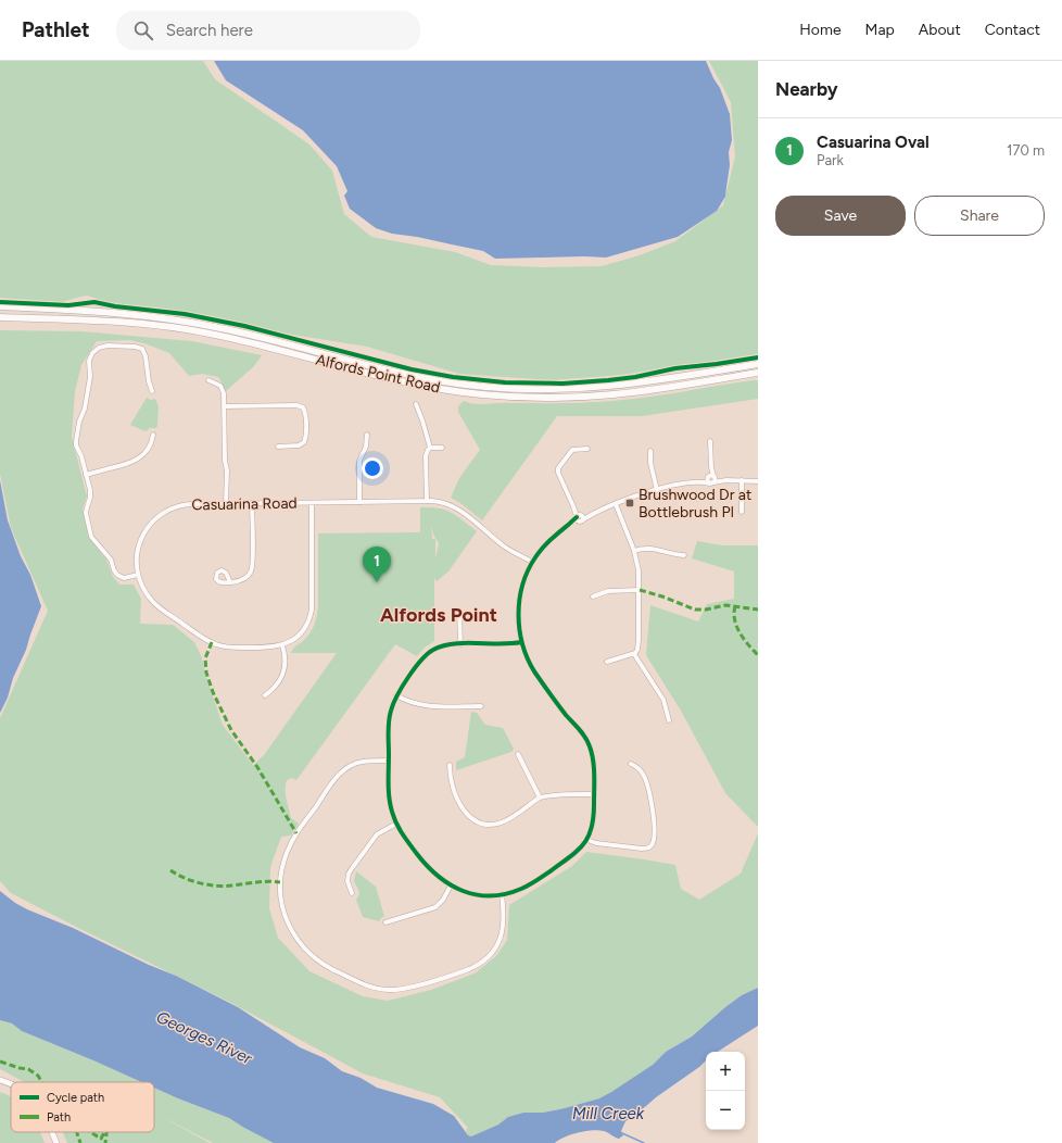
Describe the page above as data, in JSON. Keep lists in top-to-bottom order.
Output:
{
  "streets": {
    "highway": ["Alfords Point Road"],
    "street": ["Casuarina Road"]
  },
  "districts": ["Alfords Point"],
  "water": ["Georges River", "Mill Creek"],
  "places": {
    "transit": ["Brushwood Dr at Bottlebrush Pl"]
  },
  "legend": ["Cycle path", "Path"],
  "page": {
    "header": "Pathlet",
    "search": "Search here",
    "nav": [
      "Home",
      "Map",
      "About",
      "Contact"
    ],
    "heading": "Nearby",
    "list": [
      {
        "mark": "1",
        "name": "Casuarina Oval",
        "note": "Park",
        "value": "170 m"
      }
    ],
    "buttons": ["Save", "Share"],
    "pins": "1",
    "map_buttons": ["+", "−"]
  }
}
